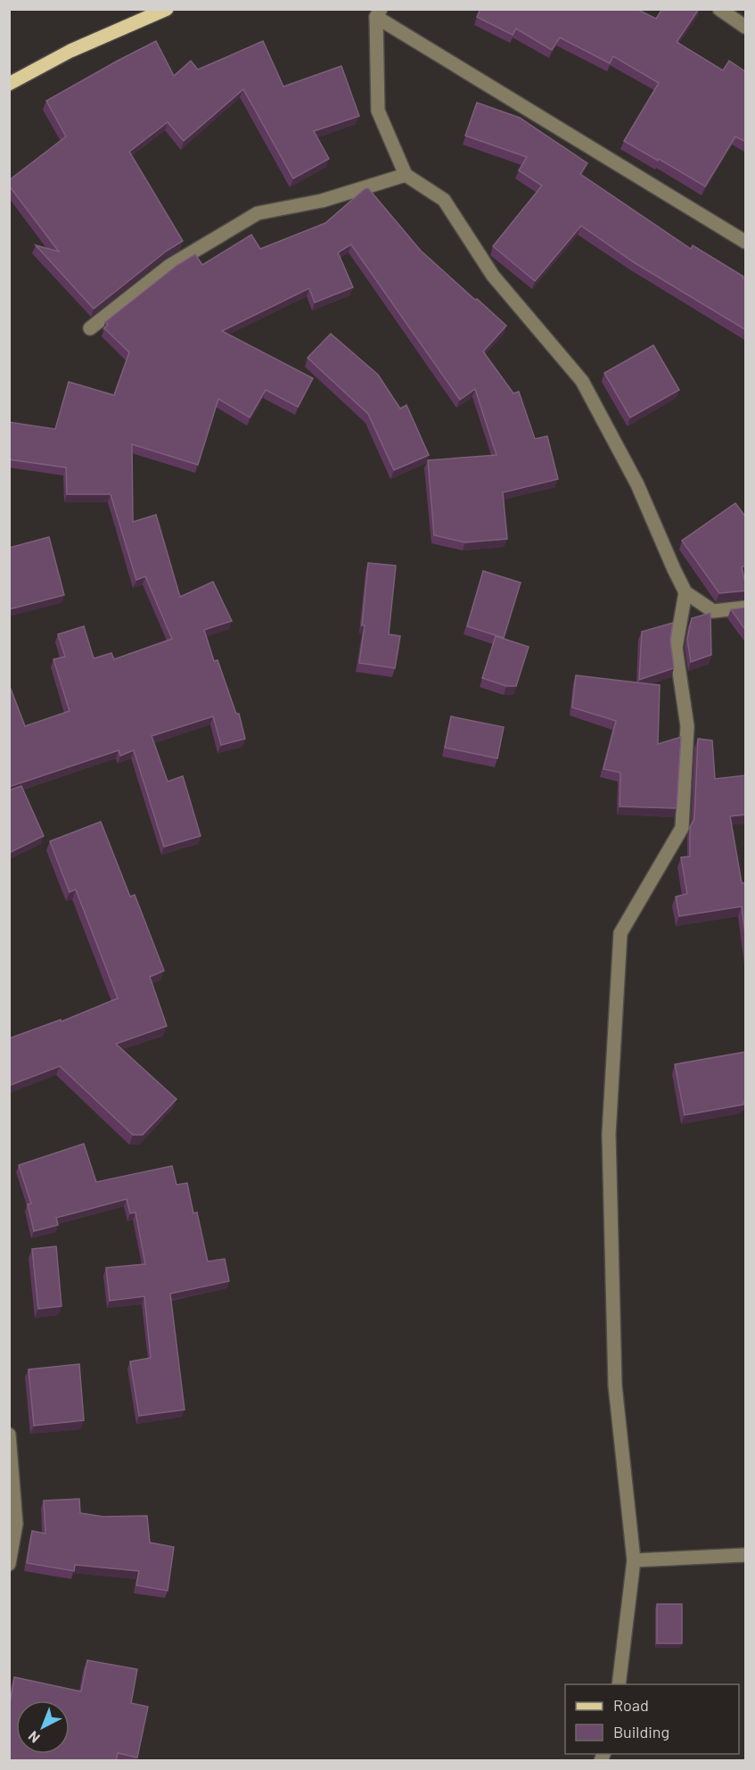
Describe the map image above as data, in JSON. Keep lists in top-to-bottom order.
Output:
{
  "legend": ["Road", "Building"],
  "north": "bottom left"
}
